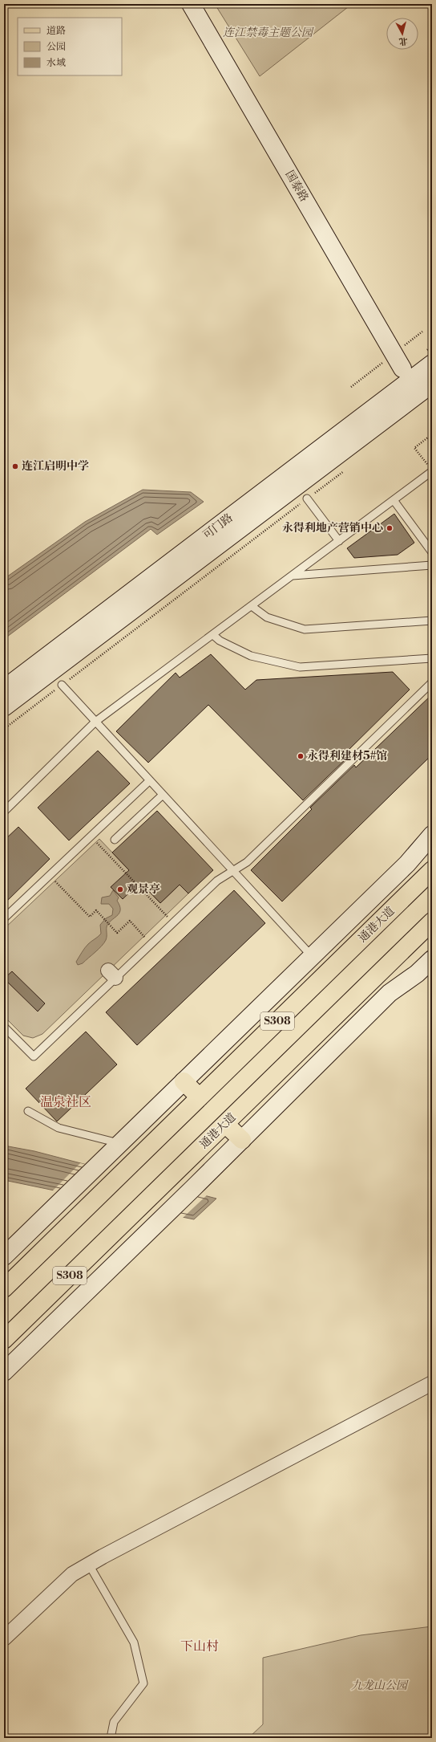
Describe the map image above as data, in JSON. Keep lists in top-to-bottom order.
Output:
{
  "streets": {
    "main road": ["通港大道", "S308"],
    "street": ["国泰路", "可门路"]
  },
  "districts": ["温泉社区", "下山村"],
  "parks": ["连江禁毒主题公园", "九龙山公园"],
  "places": [
    "连江启明中学",
    "永得利地产营销中心",
    "永得利建材5#馆",
    "观景亭"
  ],
  "legend": ["道路", "公园", "水域"],
  "north": "bottom"
}
